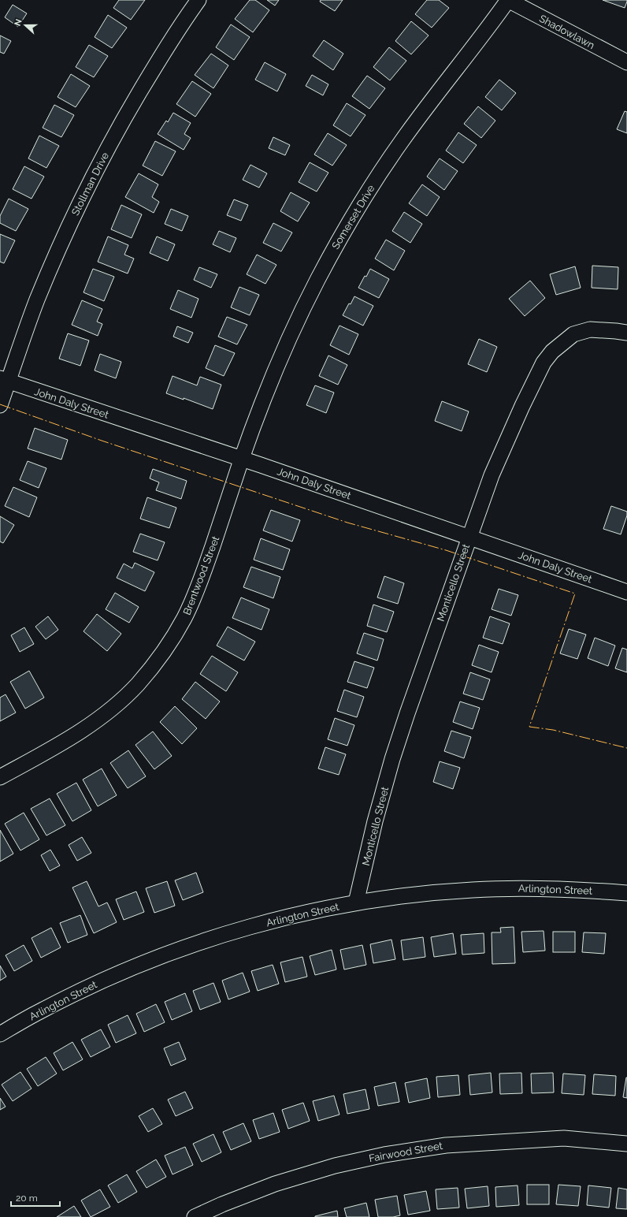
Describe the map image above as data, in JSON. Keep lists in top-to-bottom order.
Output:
{
  "streets": {
    "street": [
      "Shadowlawn",
      "Stollman Drive",
      "Somerset Drive",
      "John Daly Street",
      "Brentwood Street",
      "Monticello Street",
      "Arlington Street",
      "Fairwood Street"
    ]
  },
  "crossings": [
    ["Shadowlawn", "Somerset Drive"],
    ["Stollman Drive", "John Daly Street"],
    ["Somerset Drive", "John Daly Street"],
    ["Somerset Drive", "Brentwood Street"],
    ["John Daly Street", "Brentwood Street"],
    ["John Daly Street", "Monticello Street"],
    ["Monticello Street", "Arlington Street"]
  ],
  "scale_bar": "20 m",
  "north": "left"
}
